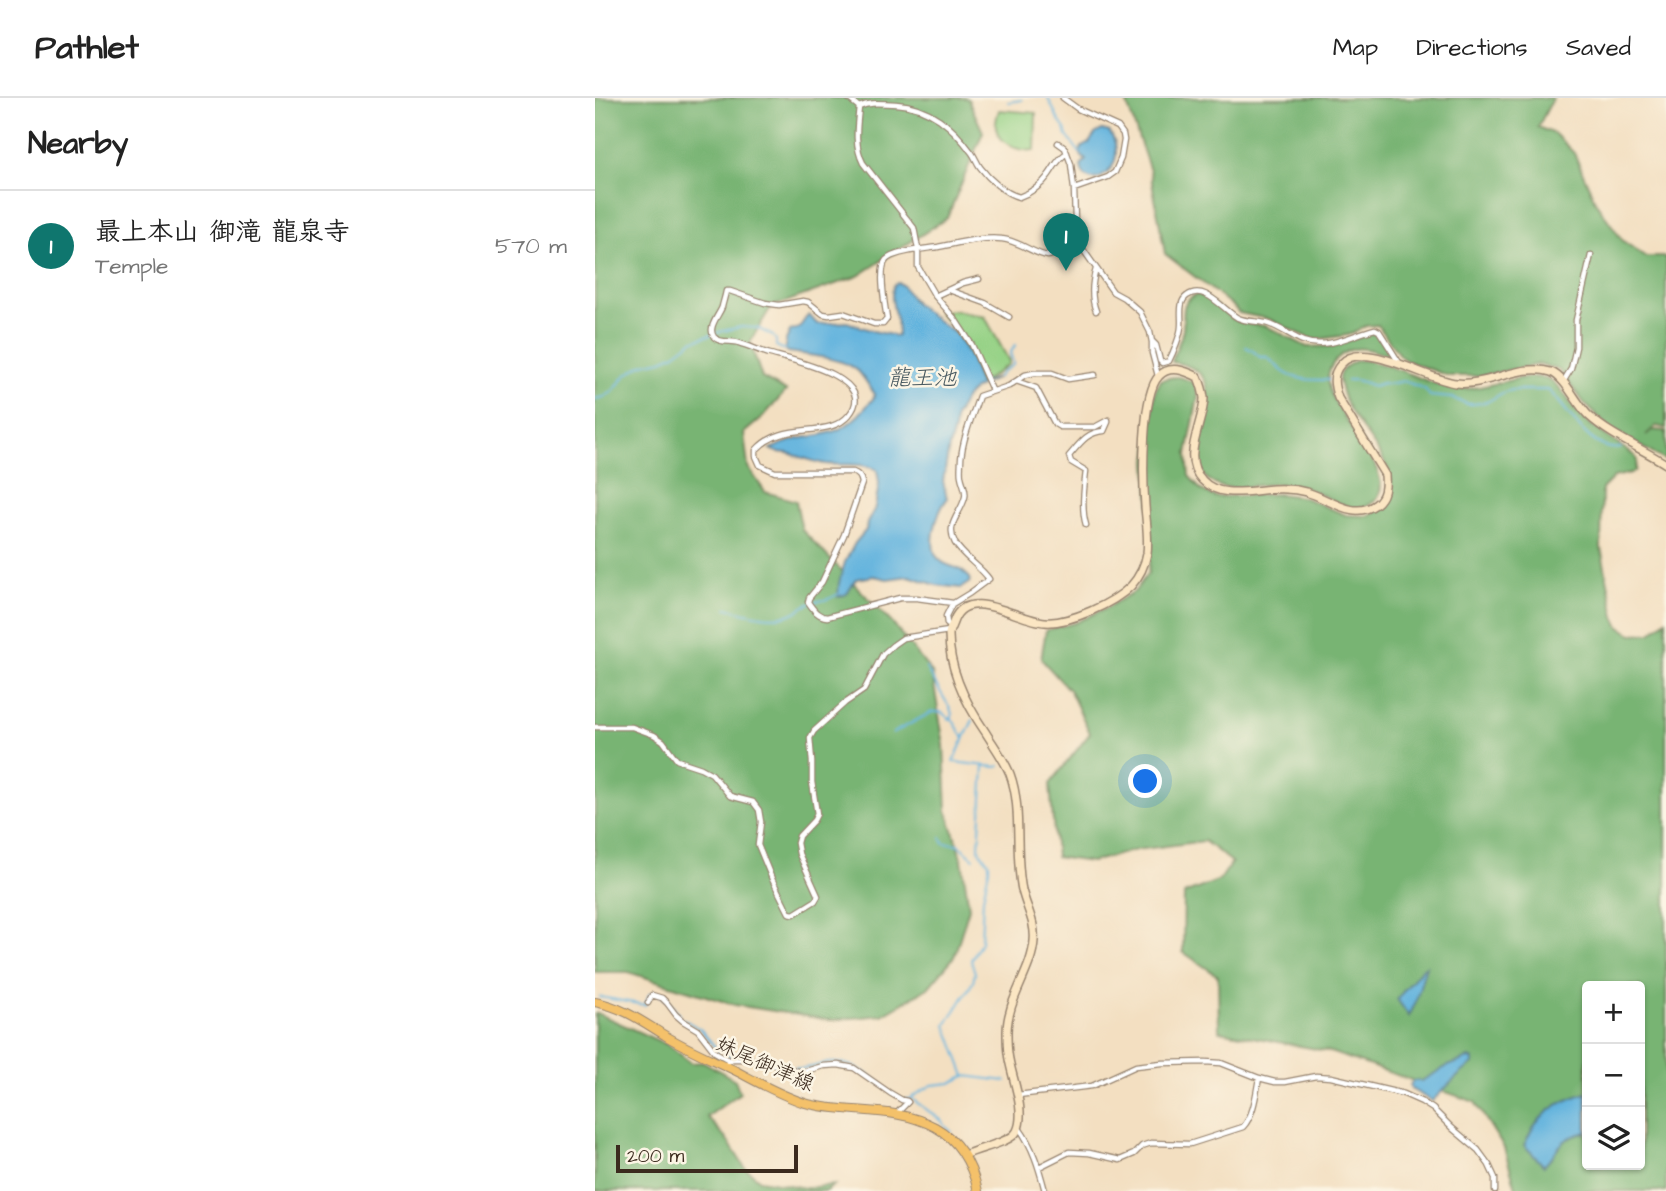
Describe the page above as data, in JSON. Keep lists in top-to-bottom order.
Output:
{
  "streets": {
    "main road": ["妹尾御津線"]
  },
  "water": ["龍王池"],
  "scale_bar": "200 m",
  "page": {
    "header": "Pathlet",
    "nav": ["Map", "Directions", "Saved"],
    "heading": "Nearby",
    "list": [
      {
        "mark": "1",
        "name": "最上本山 御滝 龍泉寺",
        "note": "Temple",
        "value": "570 m"
      }
    ],
    "pins": "1",
    "map_buttons": ["+", "−"],
    "scale": "200 m"
  }
}
